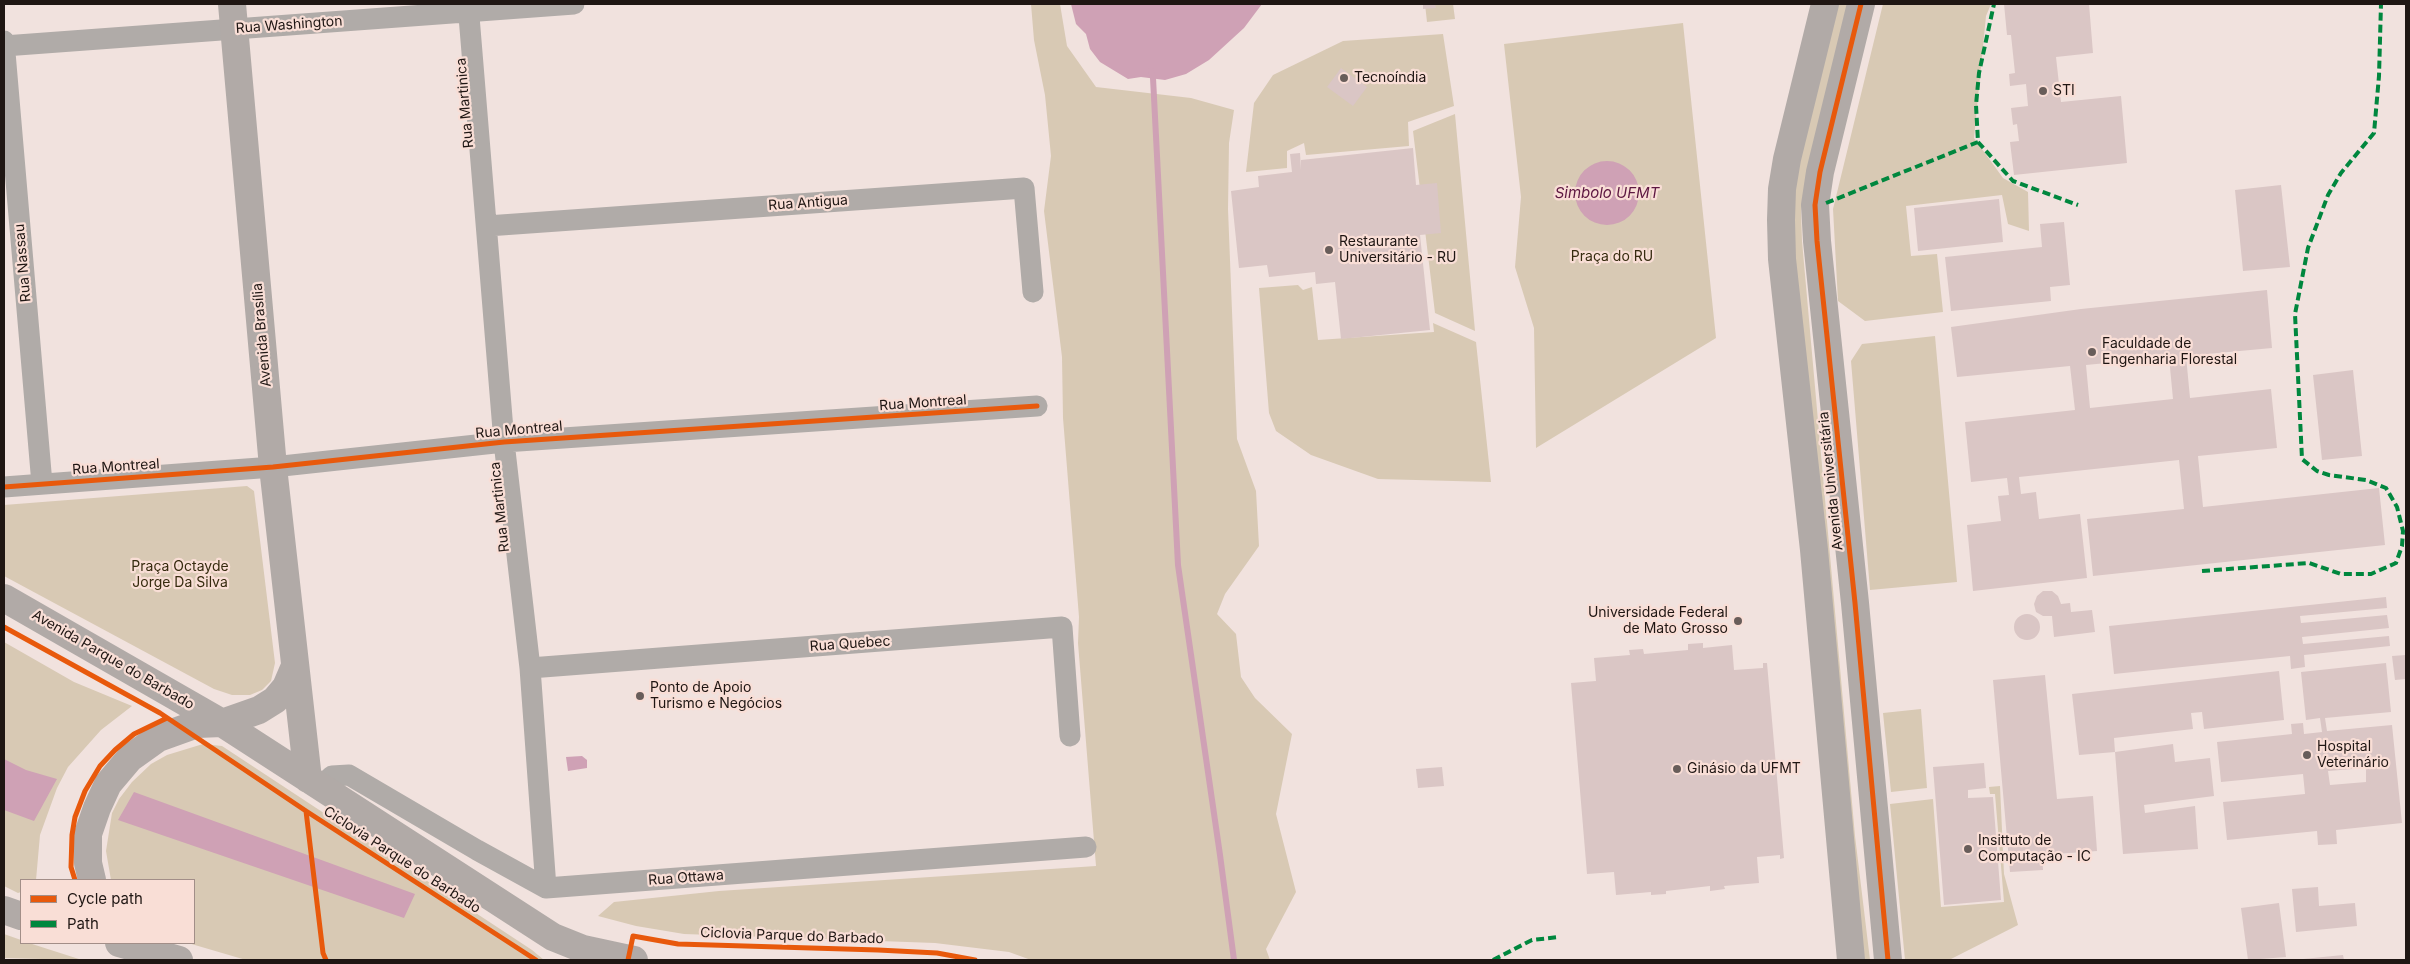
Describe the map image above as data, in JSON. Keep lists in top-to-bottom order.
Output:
{
  "streets": {
    "street": [
      "Rua Washington",
      "Rua Martinica",
      "Rua Antigua",
      "Rua Nassau",
      "Avenida Brasília",
      "Rua Montreal",
      "Avenida Universitária",
      "Rua Quebec",
      "Avenida Parque do Barbado",
      "Rua Ottawa"
    ],
    "cycle path": ["Ciclovia Parque do Barbado"]
  },
  "crossings": [
    ["Rua Washington", "Rua Martinica"],
    ["Rua Washington", "Rua Nassau"],
    ["Rua Washington", "Avenida Brasília"],
    ["Rua Martinica", "Rua Antigua"],
    ["Rua Martinica", "Rua Montreal"],
    ["Rua Martinica", "Rua Quebec"],
    ["Rua Martinica", "Rua Ottawa"],
    ["Rua Nassau", "Rua Montreal"],
    ["Avenida Brasília", "Rua Montreal"],
    ["Avenida Brasília", "Avenida Parque do Barbado"]
  ],
  "water": ["Simbolo UFMT"],
  "parks": ["Praça do RU", "Praça Octayde Jorge Da Silva"],
  "places": [
    "Tecnoíndia",
    "STI",
    "Restaurante Universitário - RU",
    "Faculdade de Engenharia Florestal",
    "Universidade Federal de Mato Grosso",
    "Ponto de Apoio Turismo e Negócios",
    "Hospital Veterinário",
    "Ginásio da UFMT",
    "Insittuto de Computação - IC"
  ],
  "legend": ["Cycle path", "Path"]
}
